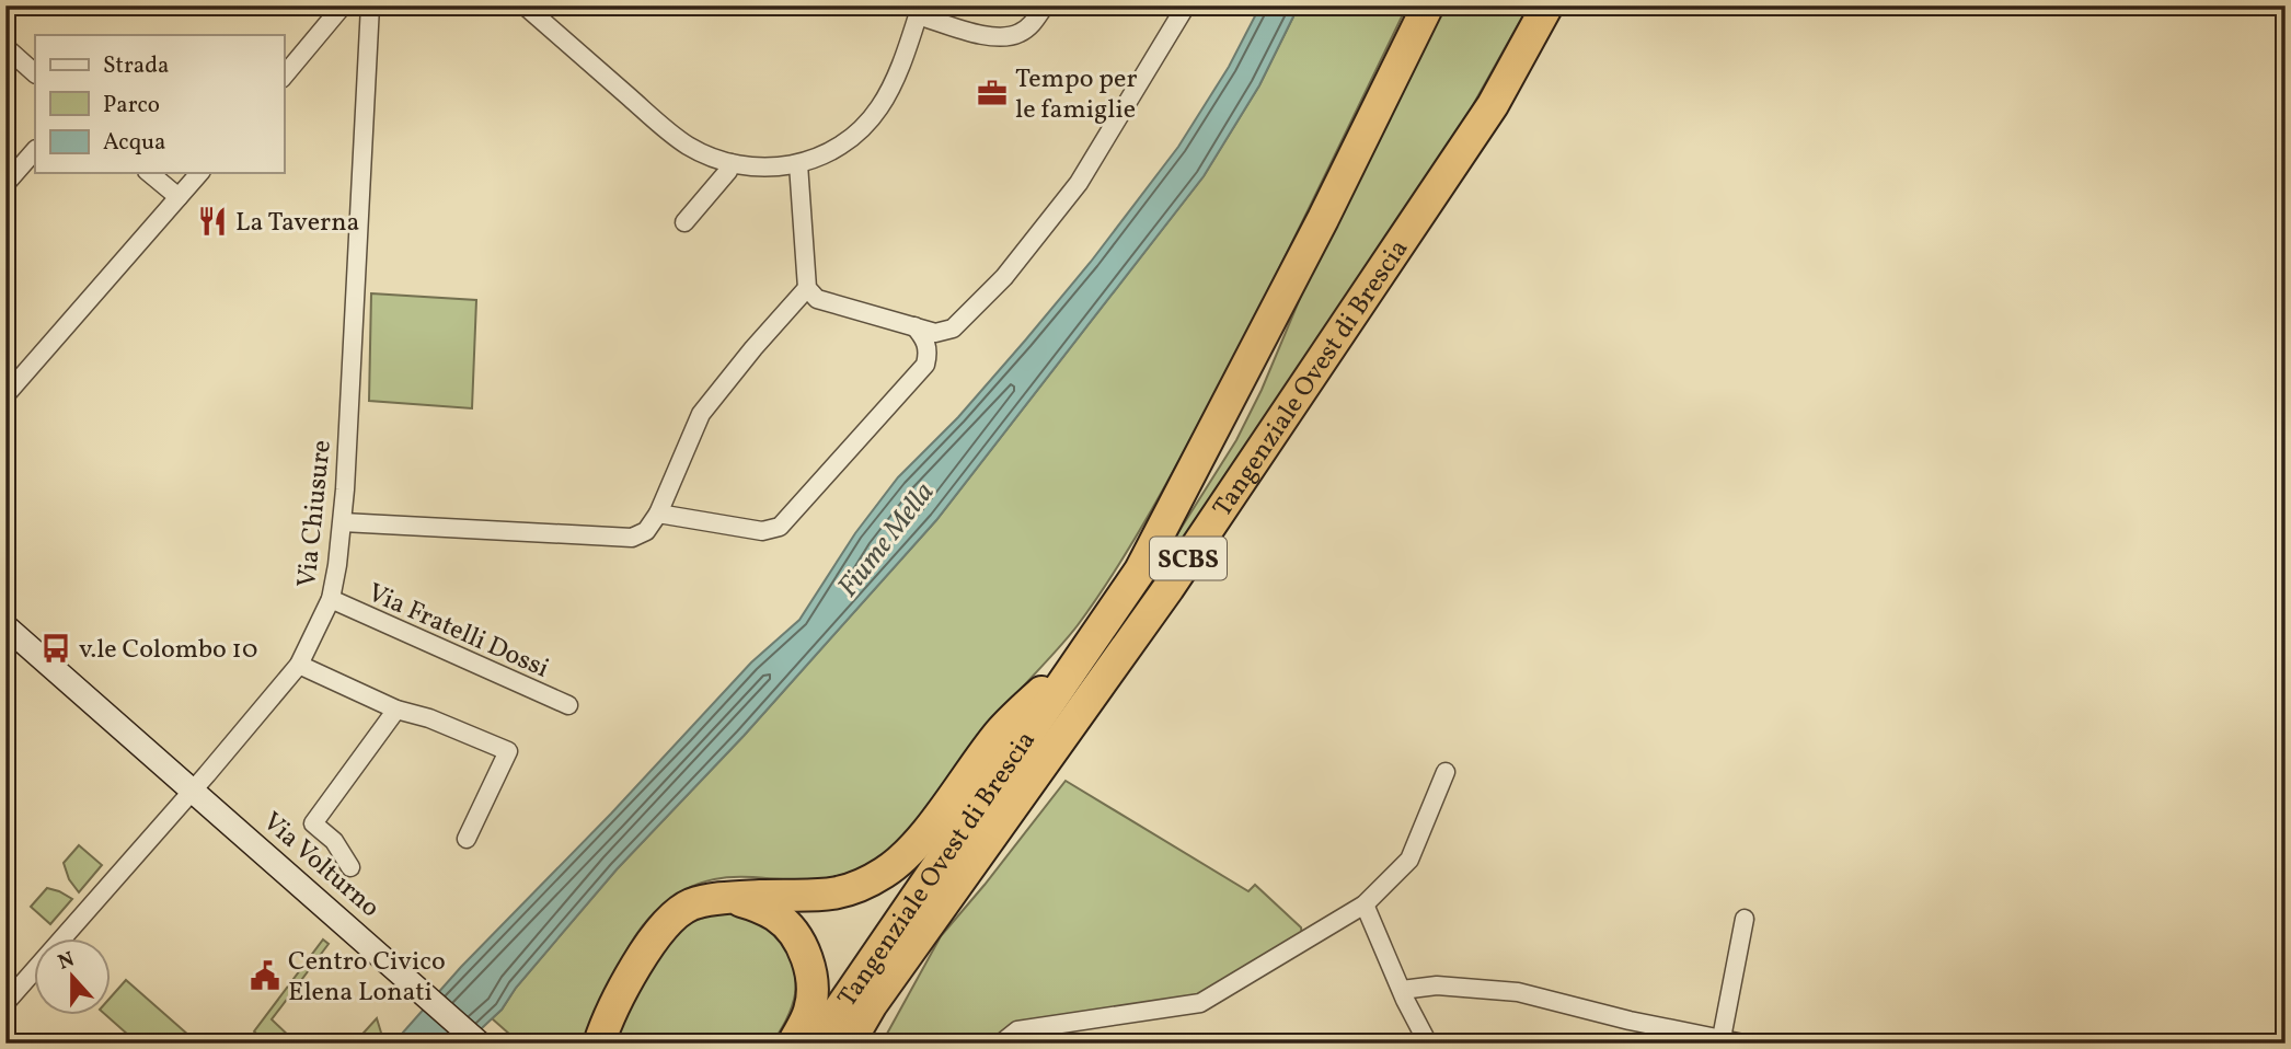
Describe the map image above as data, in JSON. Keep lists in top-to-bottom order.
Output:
{
  "streets": {
    "highway": ["Tangenziale Ovest di Brescia", "SCBS"],
    "street": ["Via Chiusure", "Via Fratelli Dossi", "Via Volturno"]
  },
  "crossings": [
    ["Via Chiusure", "Via Fratelli Dossi"],
    ["Via Chiusure", "Via Volturno"]
  ],
  "water": ["Fiume Mella"],
  "places": {
    "office": ["Tempo per le famiglie"],
    "restaurant": ["La Taverna"],
    "bus stop": ["v.le Colombo 10"],
    "public building": ["Centro Civico Elena Lonati"]
  },
  "legend": ["Strada", "Parco", "Acqua"],
  "north": "top"
}
